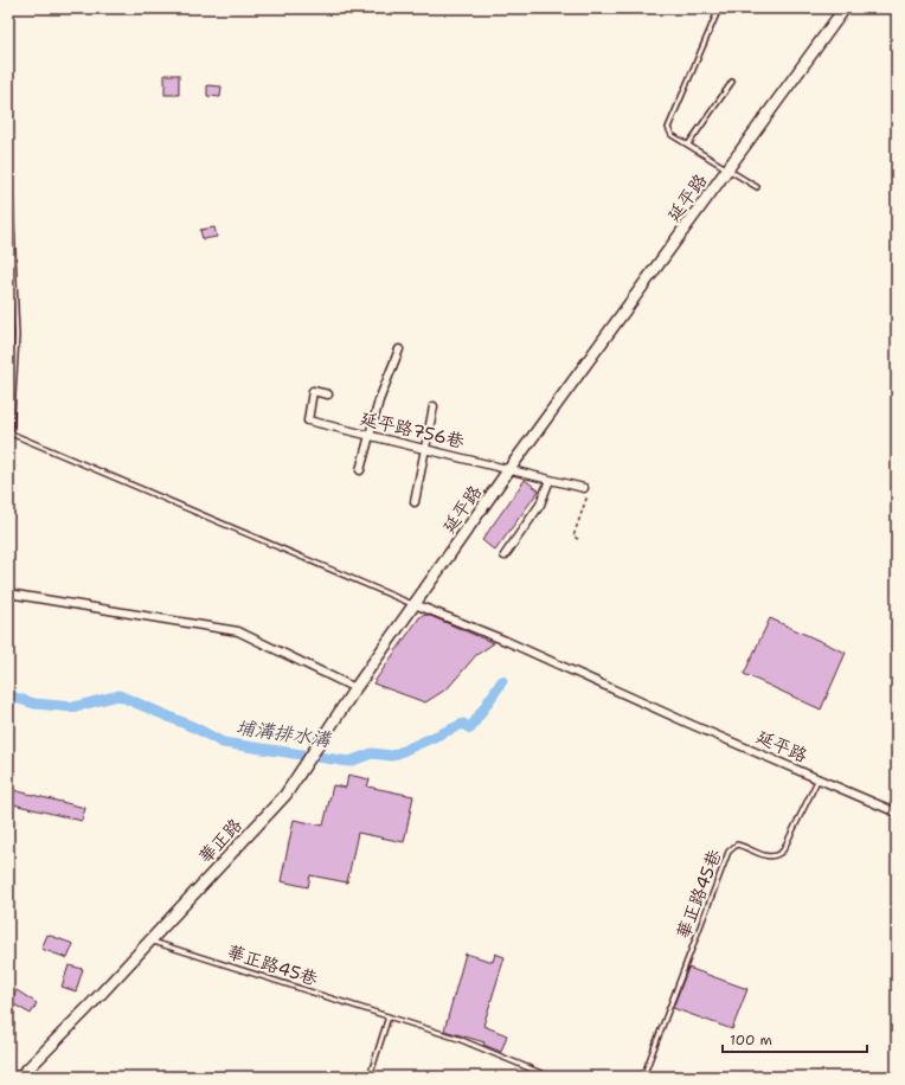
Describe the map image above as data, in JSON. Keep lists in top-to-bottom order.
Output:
{
  "streets": {
    "street": ["延平路", "延平路756巷", "華正路"],
    "lane": ["華正路45巷"]
  },
  "crossings": [
    ["延平路", "延平路756巷"],
    ["延平路", "華正路"],
    ["延平路", "華正路45巷"],
    ["華正路", "華正路45巷"]
  ],
  "water": ["埔溝排水溝"],
  "scale_bar": "100 m"
}
